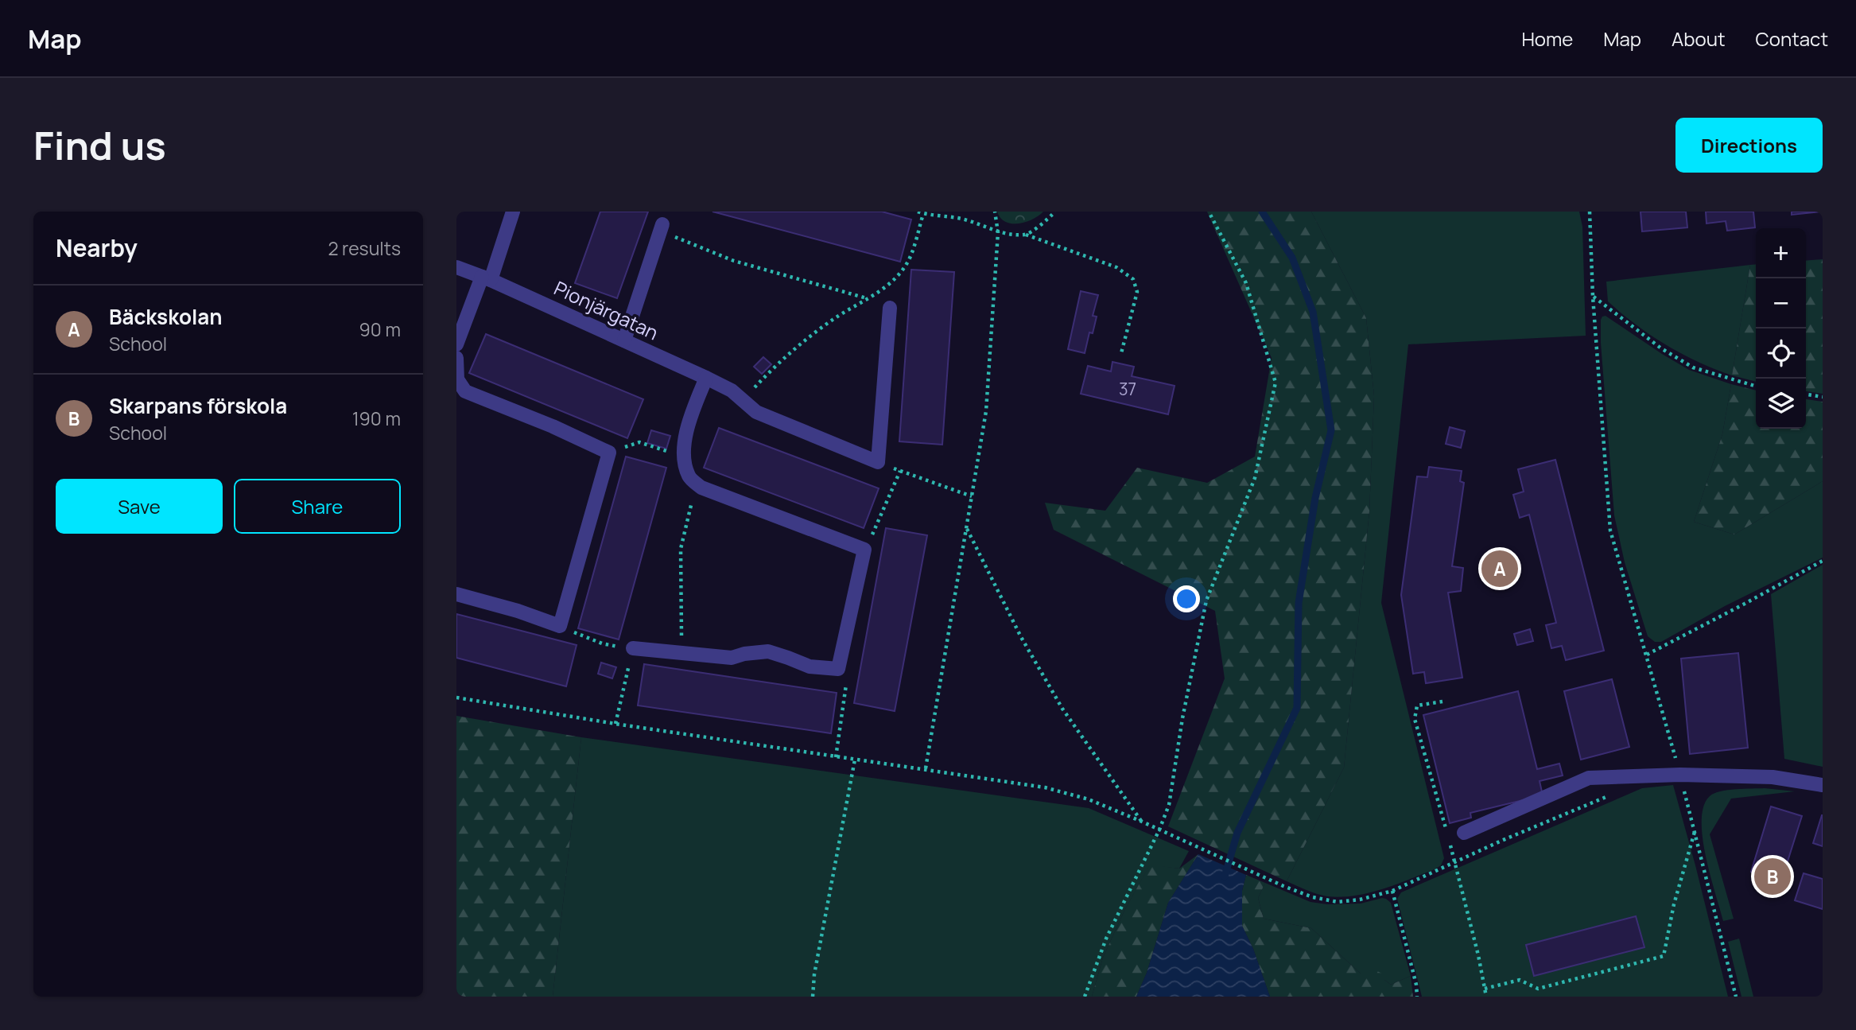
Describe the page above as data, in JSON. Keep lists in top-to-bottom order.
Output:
{
  "streets": {
    "street": ["Pionjärgatan"]
  },
  "house_numbers": ["37"],
  "page": {
    "header": "Map",
    "nav": [
      "Home",
      "Map",
      "About",
      "Contact"
    ],
    "buttons": [
      "Directions",
      ["Save", "Share"]
    ],
    "title": "Find us",
    "heading": ["Nearby", "2 results"],
    "map_buttons": ["+", "−"],
    "list": [
      {
        "mark": "A",
        "name": "Bäckskolan",
        "note": "School",
        "value": "90 m"
      },
      {
        "mark": "B",
        "name": "Skarpans förskola",
        "note": "School",
        "value": "190 m"
      }
    ],
    "pins": ["A", "B"]
  }
}
